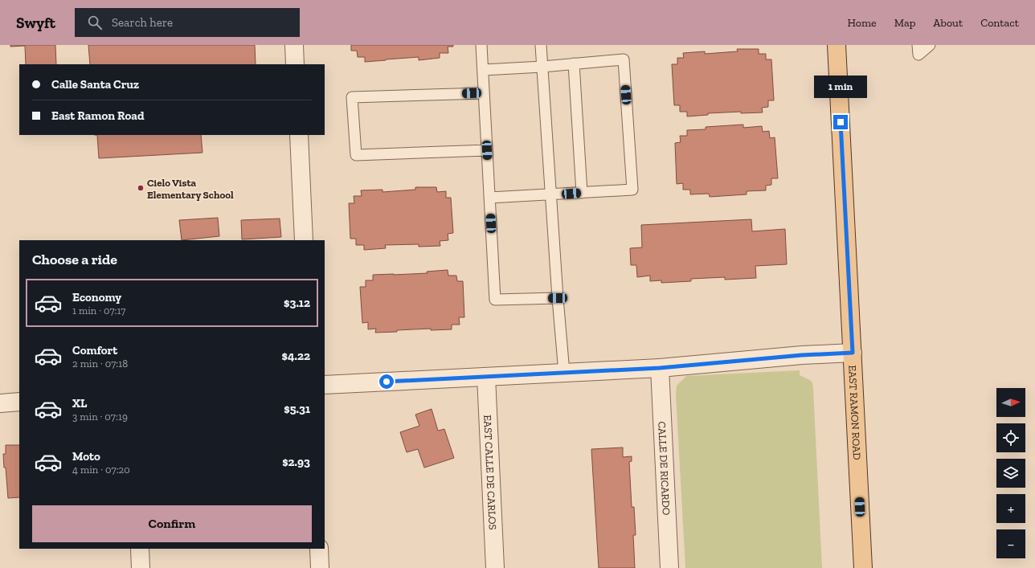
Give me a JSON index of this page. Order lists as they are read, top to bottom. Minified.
{"streets":{"main road":["EAST RAMON ROAD"],"street":["CALLE DE RICARDO","EAST CALLE DE CARLOS"]},"places":["Cielo Vista Elementary School"],"north":"right","page":{"header":"Swyft","search":"Search here","nav":["Home","Map","About","Contact"],"banner":["Calle Santa Cruz","East Ramon Road"],"bubble":"1 min","heading":"Choose a ride","list":[{"name":"Economy","note":"1 min · 07:17","value":"$3.12"},{"name":"Comfort","note":"2 min · 07:18","value":"$4.22"},{"name":"XL","note":"3 min · 07:19","value":"$5.31"},{"name":"Moto","note":"4 min · 07:20","value":"$2.93"}],"map_buttons":["+","−"],"buttons":"Confirm"}}
